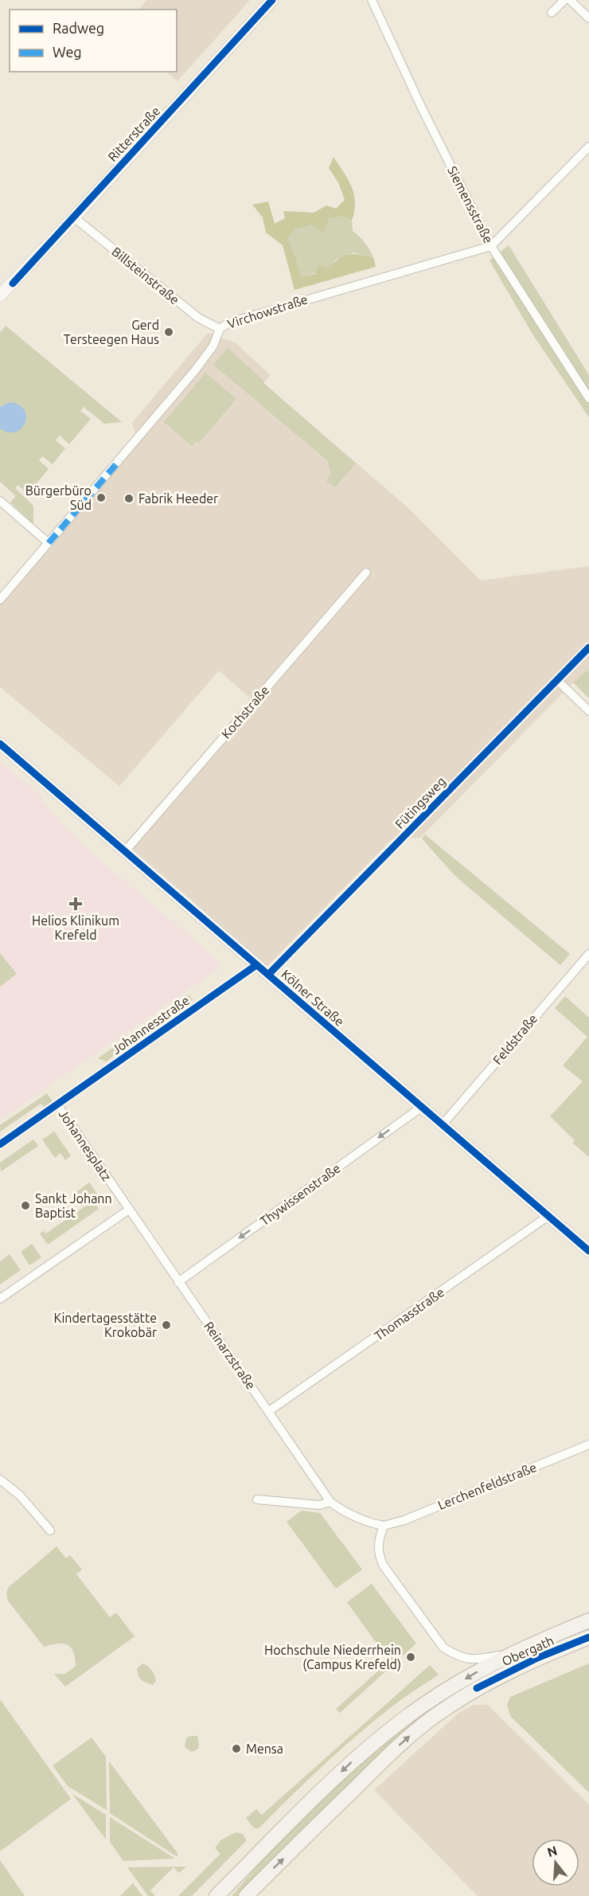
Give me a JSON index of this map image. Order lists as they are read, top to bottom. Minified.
{"streets":{"main road":["Ritterstraße","Kölner Straße","Obergath"],"street":["Siemensstraße","Billsteinstraße","Virchowstraße","Kochstraße","Fütingsweg","Johannesstraße","Feldstraße","Johannesplatz","Thywissenstraße","Thomasstraße","Reinarzstraße","Lerchenfeldstraße"]},"crossings":[["Ritterstraße","Billsteinstraße"],["Siemensstraße","Virchowstraße"],["Billsteinstraße","Virchowstraße"],["Kochstraße","Kölner Straße"],["Fütingsweg","Kölner Straße"],["Kölner Straße","Johannesstraße"],["Kölner Straße","Feldstraße"],["Kölner Straße","Thywissenstraße"],["Kölner Straße","Thomasstraße"],["Johannesstraße","Johannesplatz"],["Johannesplatz","Reinarzstraße"],["Thywissenstraße","Reinarzstraße"],["Thomasstraße","Reinarzstraße"],["Reinarzstraße","Lerchenfeldstraße"]],"one_way":["Thywissenstraße"],"places":{"other":["Gerd Tersteegen Haus","Bürgerbüro Süd","Fabrik Heeder","Sankt Johann Baptist","Kindertagesstätte Krokobär","Hochschule Niederrhein (Campus Krefeld)","Mensa"],"health":["Helios Klinikum Krefeld"]},"legend":["Radweg","Weg"],"north":"top"}
